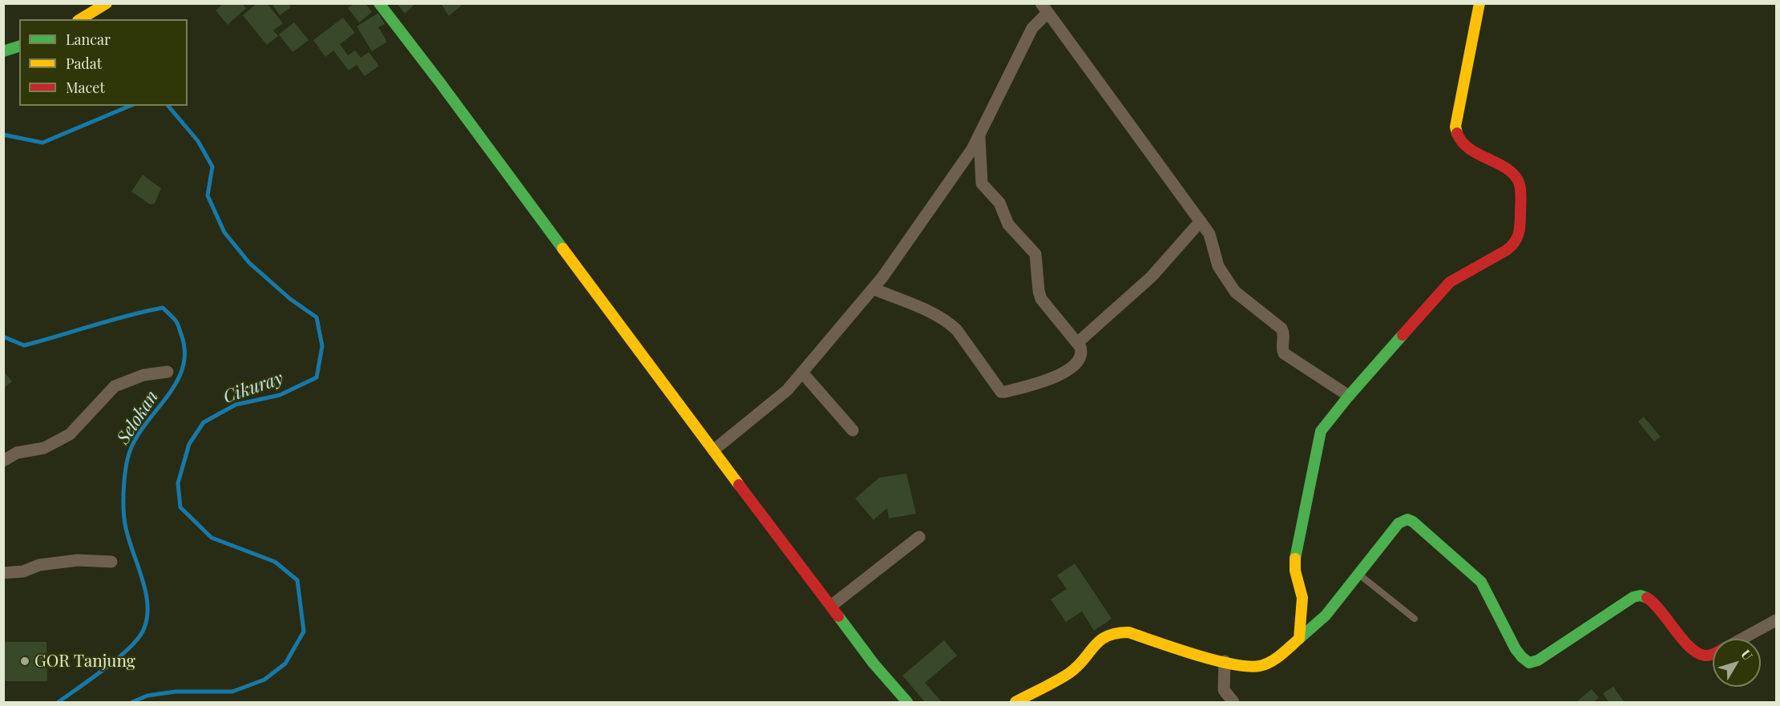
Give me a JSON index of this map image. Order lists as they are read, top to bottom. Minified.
{"water":["Cikuray","Selokan"],"places":["GOR Tanjung"],"legend":["Lancar","Padat","Macet"],"north":"top right"}
